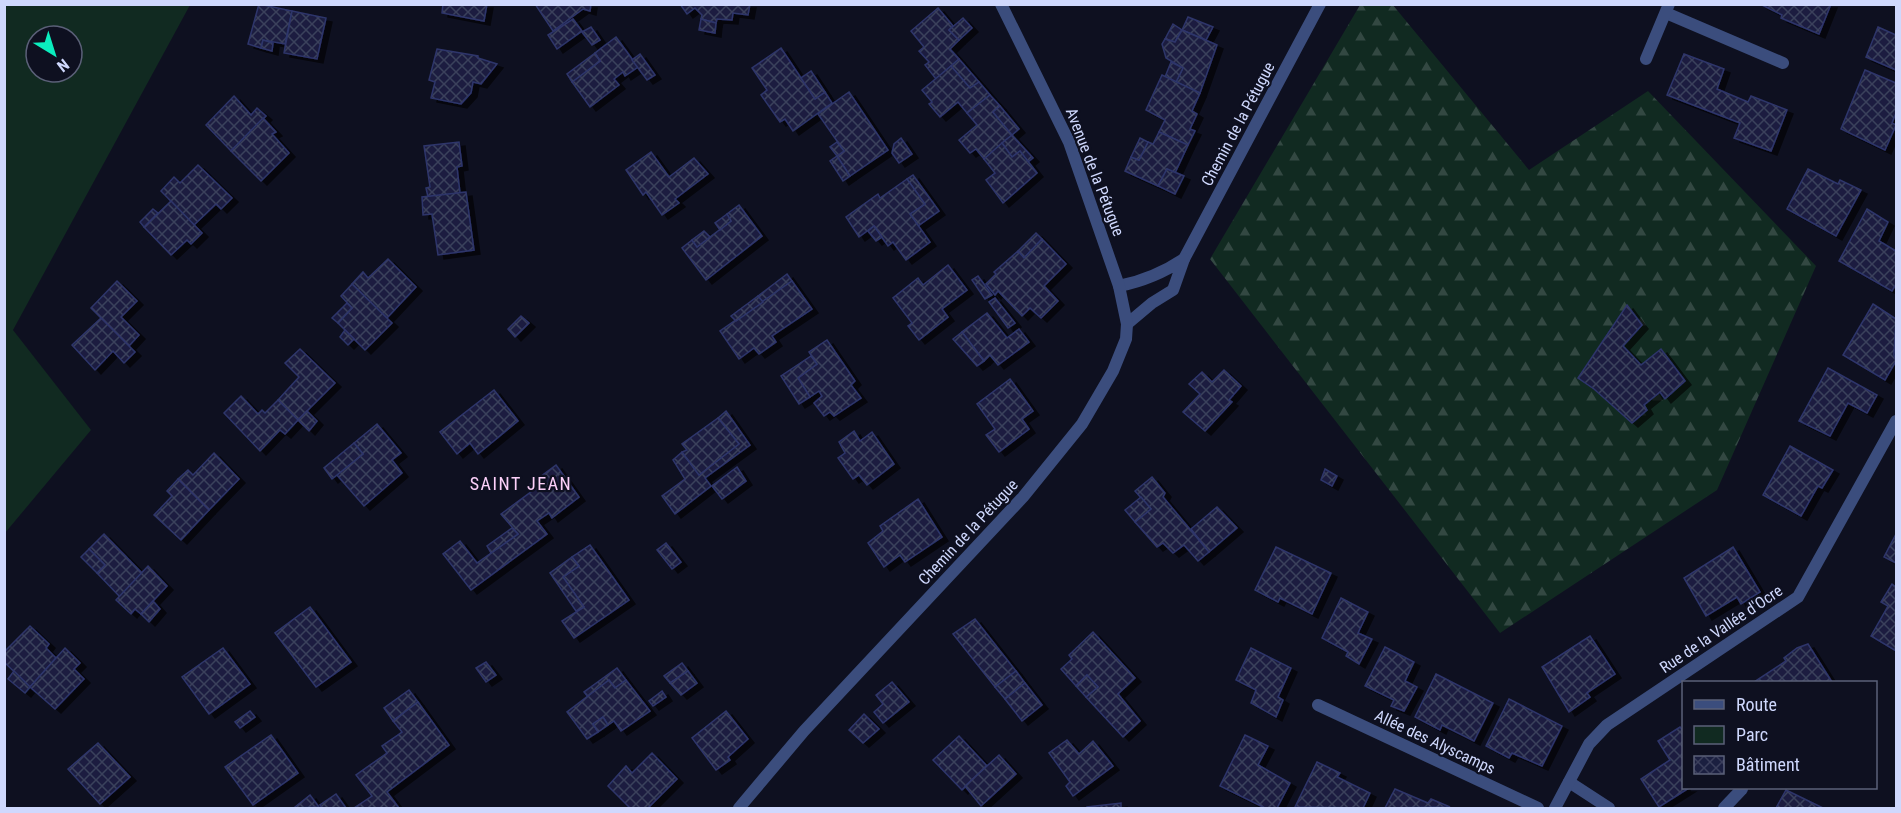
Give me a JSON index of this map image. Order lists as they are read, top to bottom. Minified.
{"streets":{"street":["Chemin de la Pétugue","Avenue de la Pétugue","Rue de la Vallée d'Ocre","Allée des Alyscamps"]},"crossings":[["Chemin de la Pétugue","Avenue de la Pétugue"]],"districts":["SAINT JEAN"],"legend":["Route","Parc","Bâtiment"],"north":"bottom right"}
